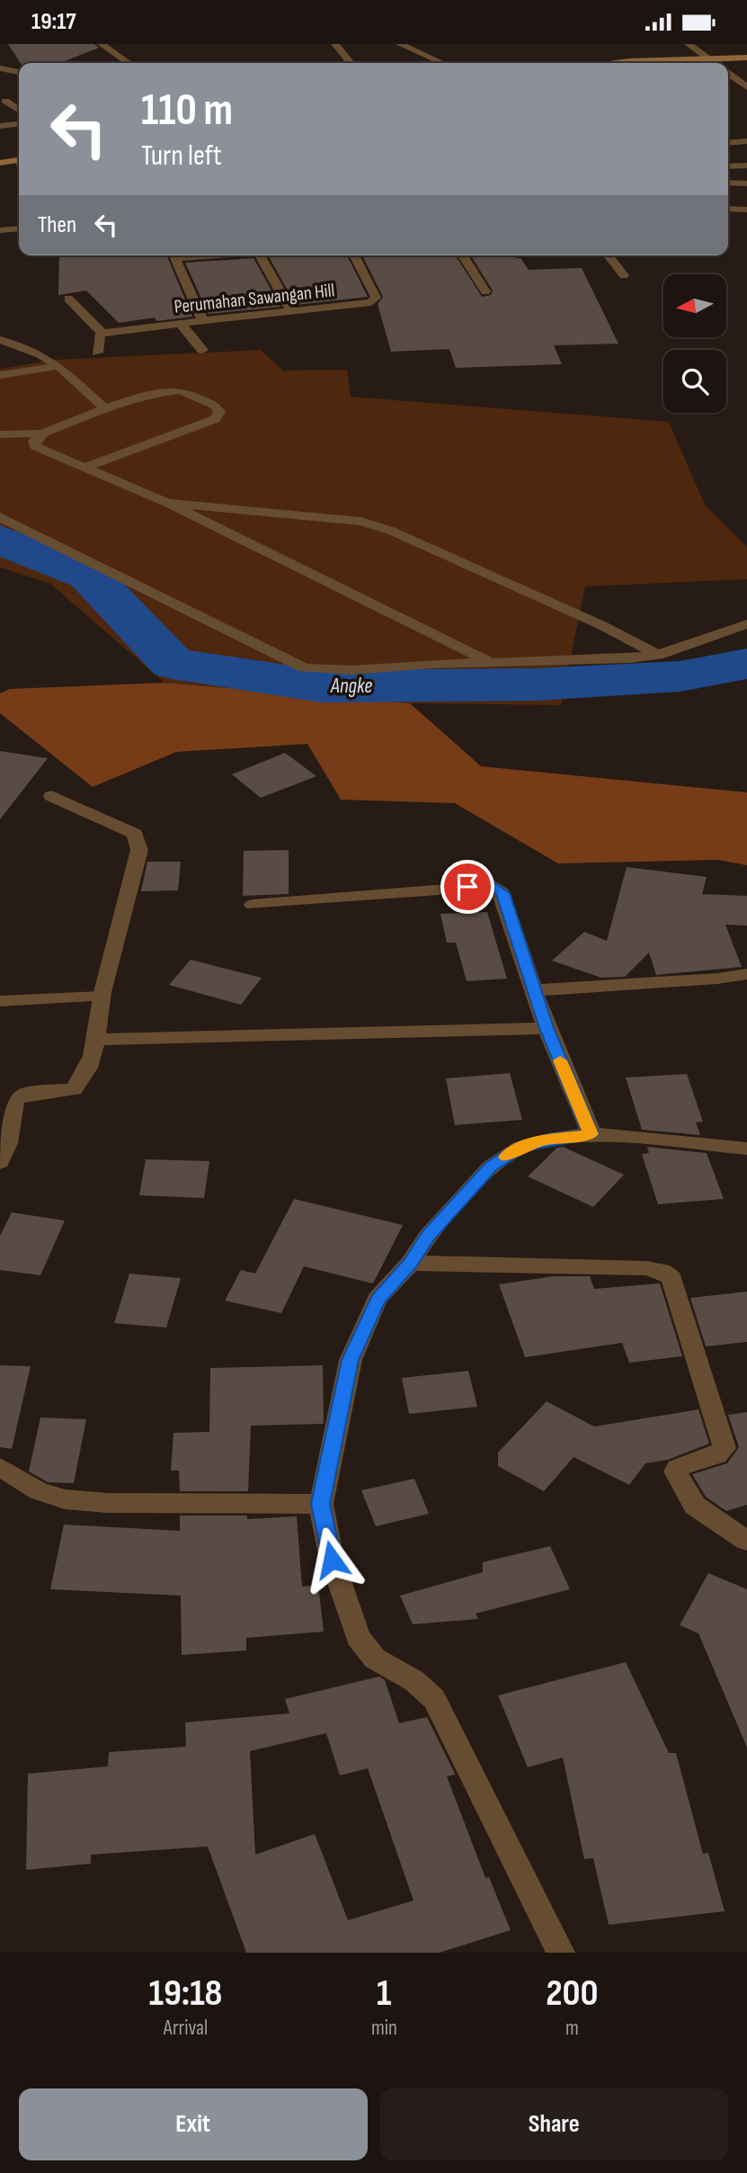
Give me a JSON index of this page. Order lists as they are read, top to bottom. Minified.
{"streets":{"street":["Perumahan Sawangan Hill"]},"water":["Angke"],"north":"left","page":{"status":"19:17","turn":["110 m","Turn left"],"then":"Then","eta":["19:18","Arrival","1","min","200","m"],"buttons":["Exit","Share"]}}
